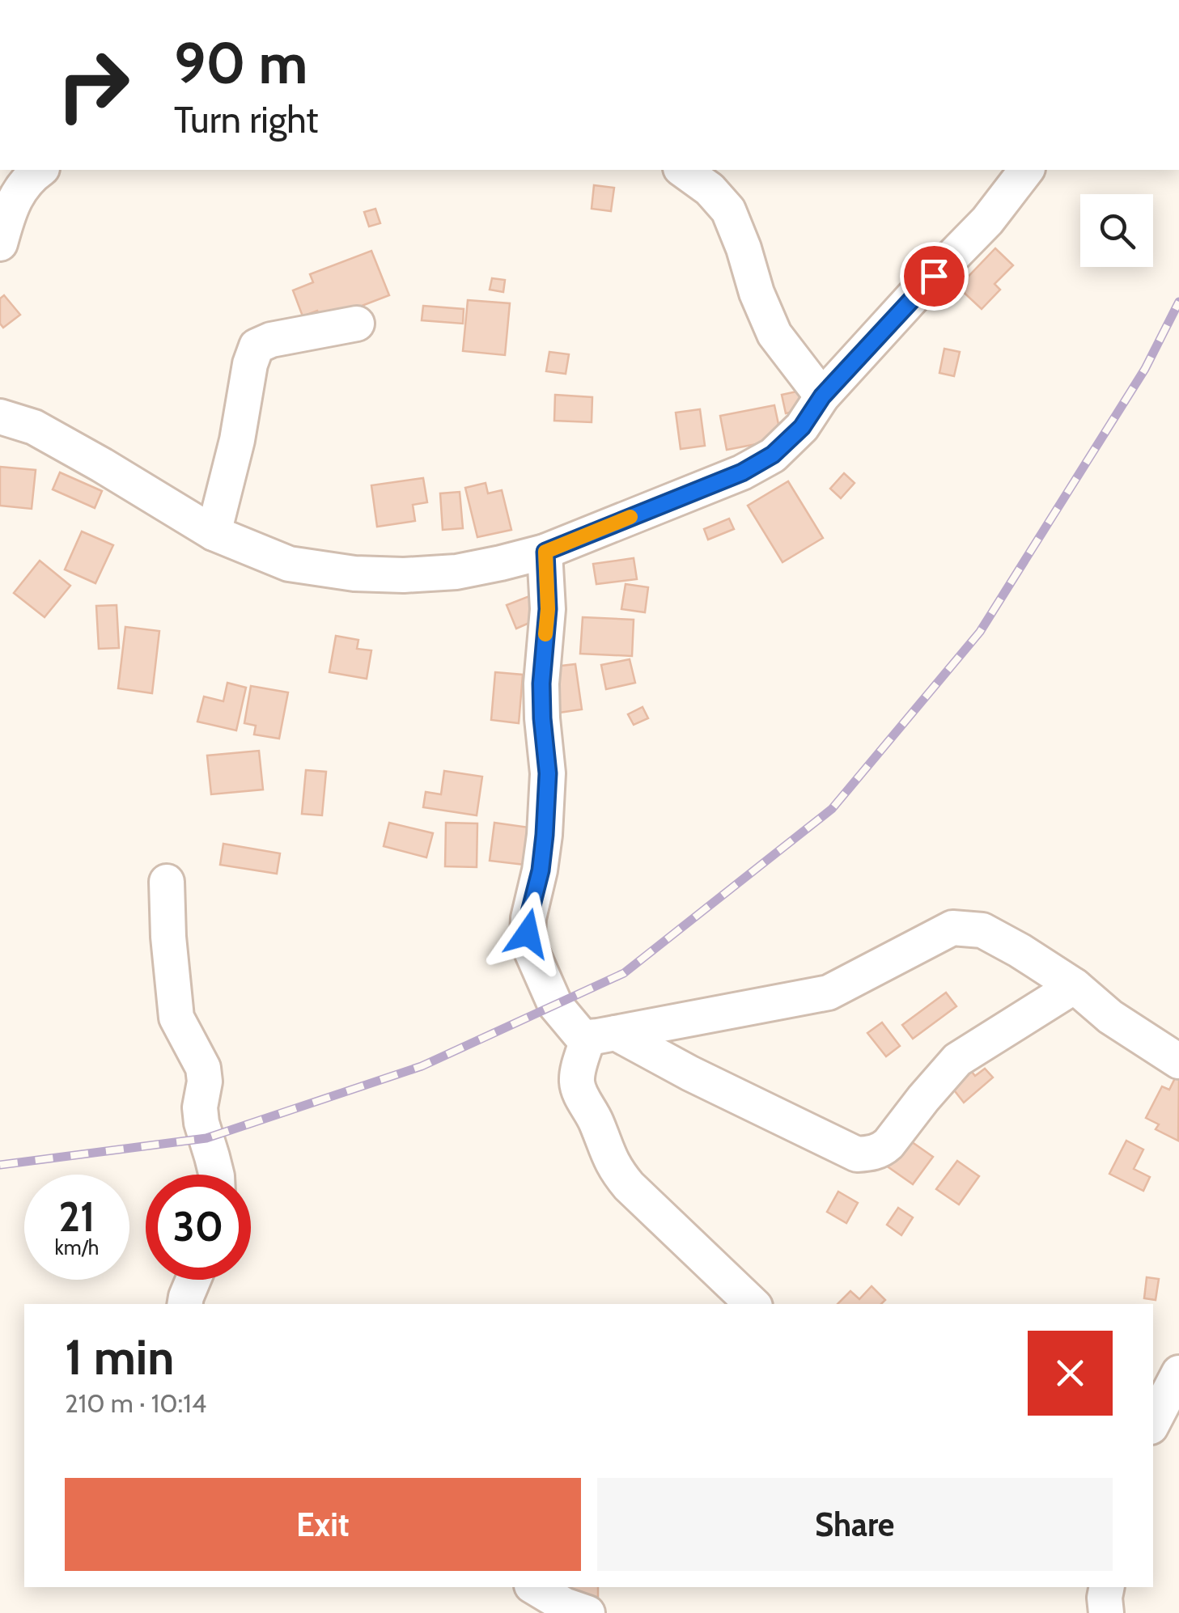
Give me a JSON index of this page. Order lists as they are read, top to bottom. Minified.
{"page":{"turn":["90 m","Turn right"],"speed":"21 km/h","limit":"30","heading":["1 min","210 m · 10:14"],"buttons":["Exit","Share"]}}
